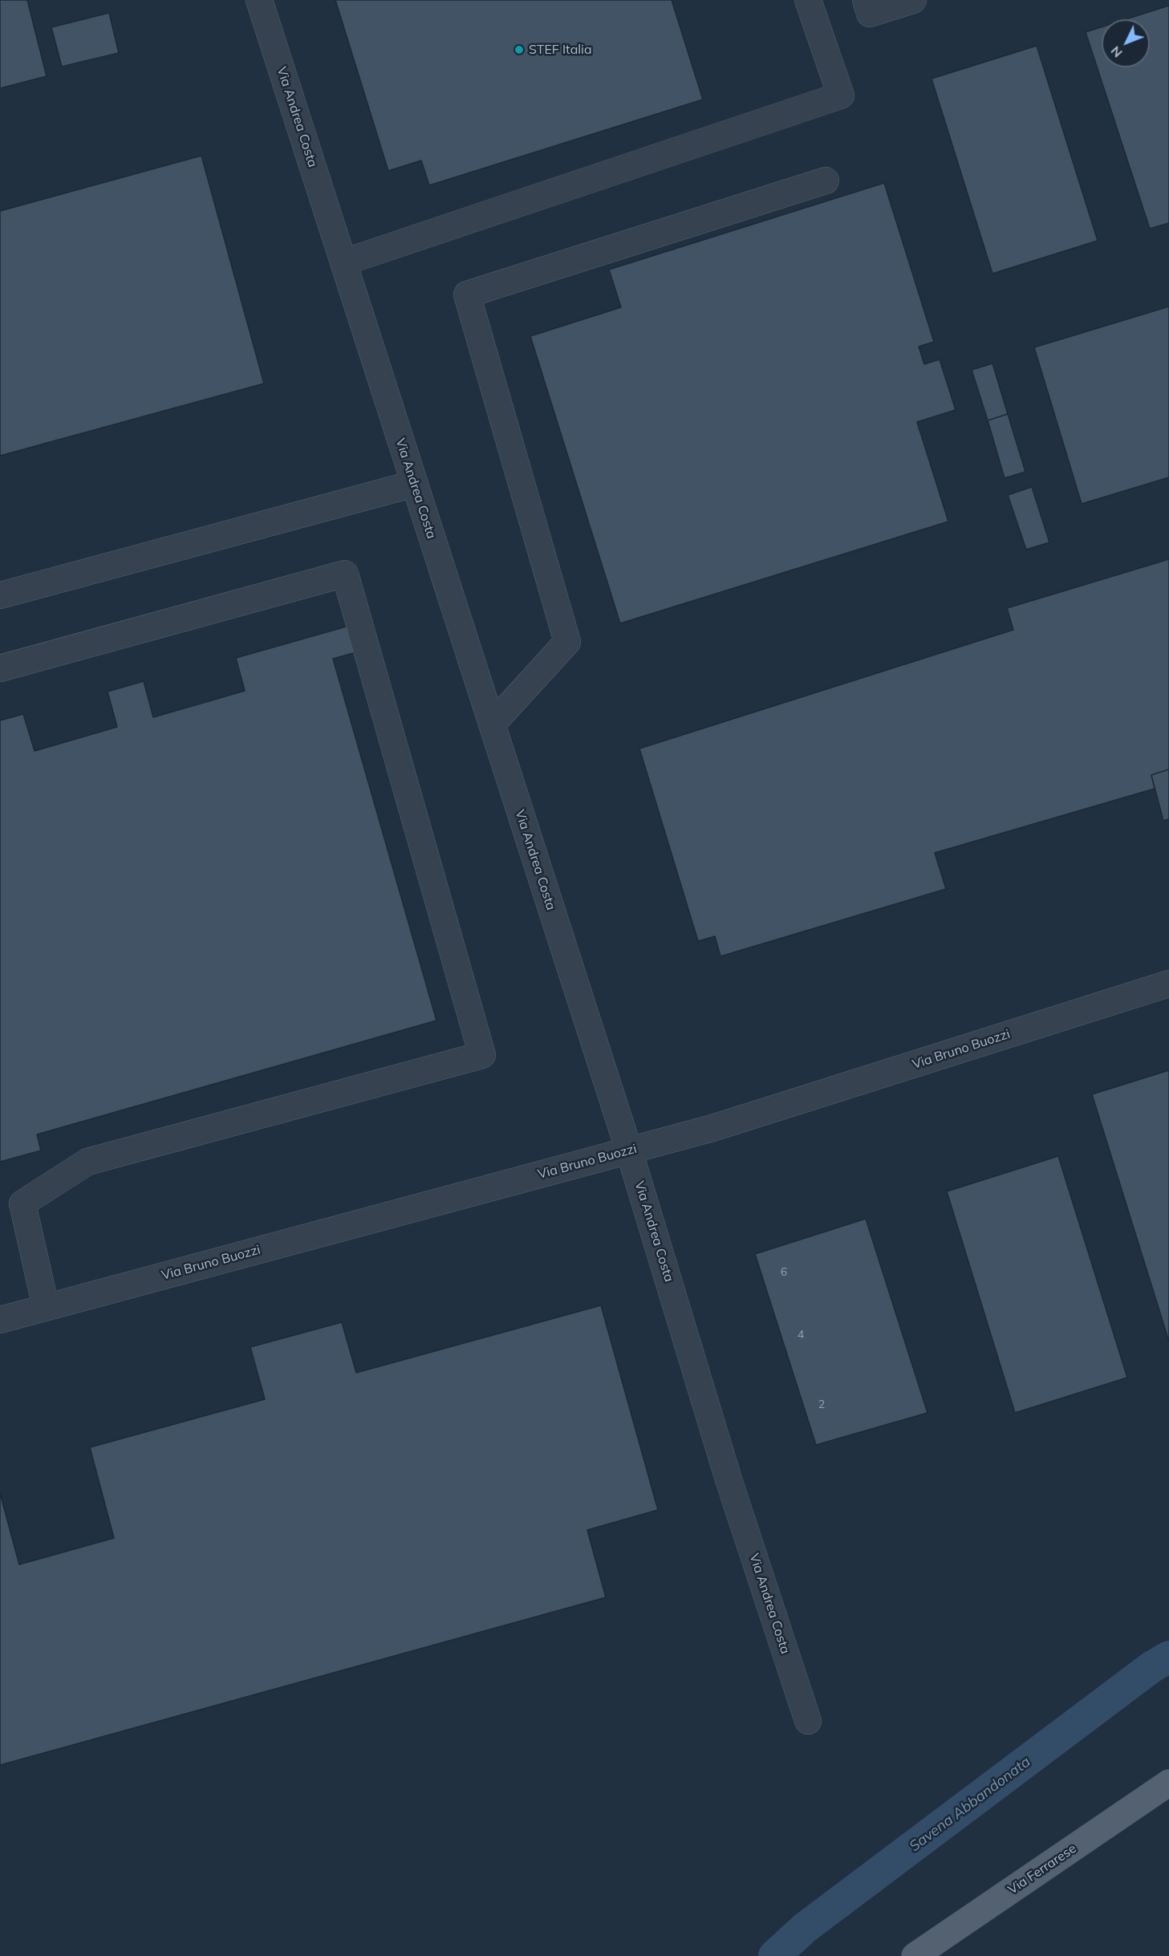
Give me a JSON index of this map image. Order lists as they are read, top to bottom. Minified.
{"streets":{"main road":["Via Ferrarese"],"street":["Via Andrea Costa","Via Bruno Buozzi"]},"crossings":[["Via Andrea Costa","Via Bruno Buozzi"]],"water":["Savena Abbandonata"],"places":["STEF Italia"],"house_numbers":["6","4","2"],"north":"bottom left"}
